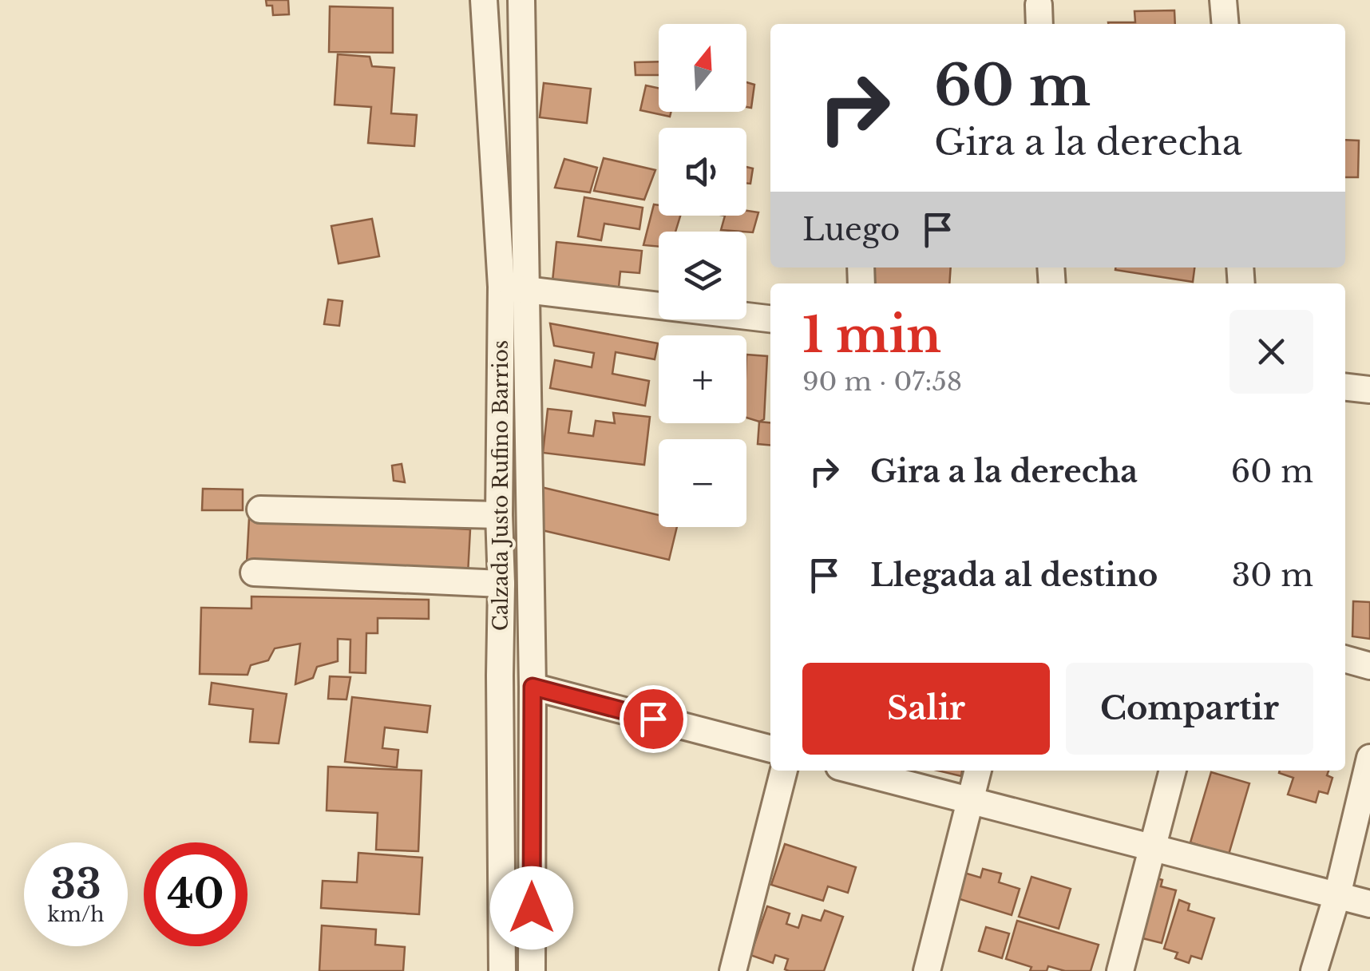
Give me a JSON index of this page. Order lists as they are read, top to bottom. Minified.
{"streets":{"street":["Calzada Justo Rufino Barrios"]},"north":"top","page":{"map_buttons":["+","−"],"turn":["60 m","Gira a la derecha"],"then":"Luego","heading":["1 min","90 m · 07:58"],"list":[{"name":"Gira a la derecha","value":"60 m"},{"name":"Llegada al destino","value":"30 m"}],"buttons":["Salir","Compartir"],"speed":"33 km/h","limit":"40"}}
